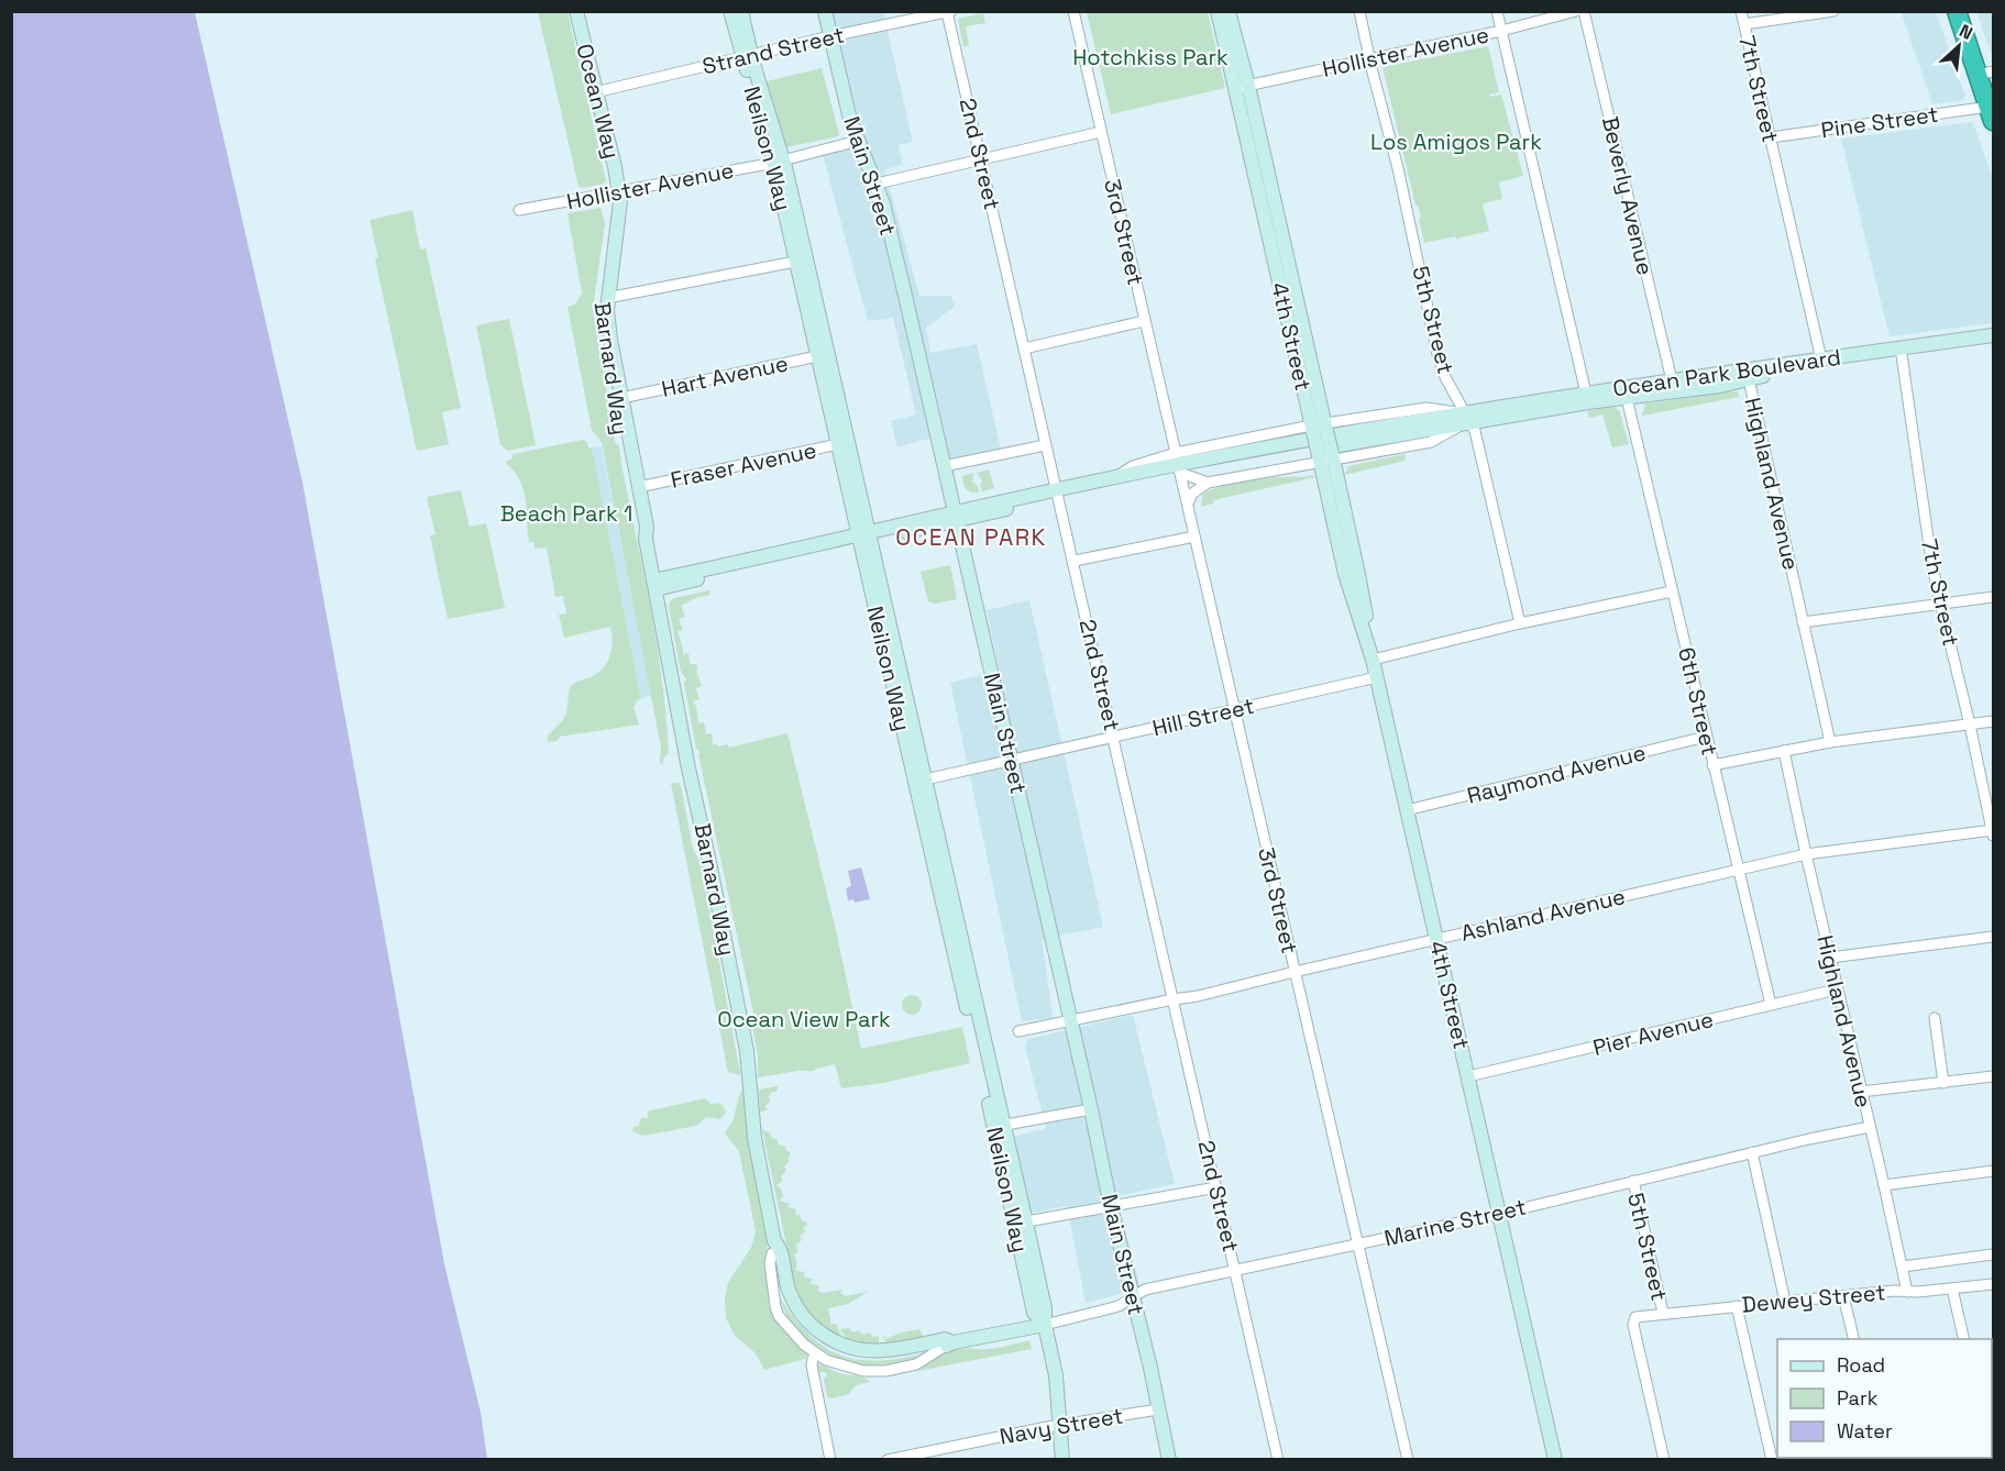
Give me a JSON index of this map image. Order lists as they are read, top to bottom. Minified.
{"streets":{"street":["Strand Street","Hollister Avenue","7th Street","Ocean Way","Pine Street","Neilson Way","2nd Street","Main Street","Beverly Avenue","3rd Street","5th Street","4th Street","Barnard Way","Ocean Park Boulevard","Hart Avenue","Fraser Avenue","Highland Avenue","6th Street","Hill Street","Raymond Avenue","Ashland Avenue","Pier Avenue","Marine Street","Dewey Street","Navy Street"]},"crossings":[["Strand Street","Ocean Way"],["Strand Street","Neilson Way"],["Strand Street","2nd Street"],["Strand Street","Main Street"],["Hollister Avenue","Ocean Way"],["Hollister Avenue","Neilson Way"],["Hollister Avenue","Main Street"],["Hollister Avenue","5th Street"],["Hollister Avenue","4th Street"],["Hollister Avenue","Barnard Way"],["7th Street","Pine Street"],["7th Street","Ocean Park Boulevard"],["7th Street","Ashland Avenue"],["Ocean Way","Barnard Way"],["Neilson Way","Barnard Way"],["Neilson Way","Ocean Park Boulevard"],["Neilson Way","Hart Avenue"],["Neilson Way","Fraser Avenue"],["Neilson Way","Hill Street"],["Neilson Way","Marine Street"],["Neilson Way","Navy Street"],["2nd Street","Ocean Park Boulevard"],["2nd Street","Hill Street"],["2nd Street","Ashland Avenue"],["2nd Street","Marine Street"],["Main Street","Ocean Park Boulevard"],["Main Street","Hill Street"],["Main Street","Ashland Avenue"],["Main Street","Marine Street"],["Main Street","Navy Street"],["Beverly Avenue","Ocean Park Boulevard"],["3rd Street","Ocean Park Boulevard"],["3rd Street","Hill Street"],["3rd Street","Ashland Avenue"],["3rd Street","Marine Street"],["5th Street","Ocean Park Boulevard"],["5th Street","Marine Street"],["5th Street","Dewey Street"],["4th Street","Ocean Park Boulevard"],["4th Street","Hill Street"],["4th Street","Raymond Avenue"],["4th Street","Ashland Avenue"],["4th Street","Pier Avenue"],["4th Street","Marine Street"],["Barnard Way","Ocean Park Boulevard"],["Barnard Way","Hart Avenue"],["Barnard Way","Fraser Avenue"],["Barnard Way","Marine Street"],["Ocean Park Boulevard","Highland Avenue"],["Ocean Park Boulevard","6th Street"],["Highland Avenue","Ashland Avenue"],["Highland Avenue","Pier Avenue"],["Highland Avenue","Marine Street"],["Highland Avenue","Dewey Street"],["6th Street","Raymond Avenue"],["6th Street","Ashland Avenue"],["6th Street","Pier Avenue"]],"districts":["OCEAN PARK"],"parks":["Hotchkiss Park","Los Amigos Park","Beach Park 1","Ocean View Park"],"legend":["Road","Park","Water"],"north":"top right"}
